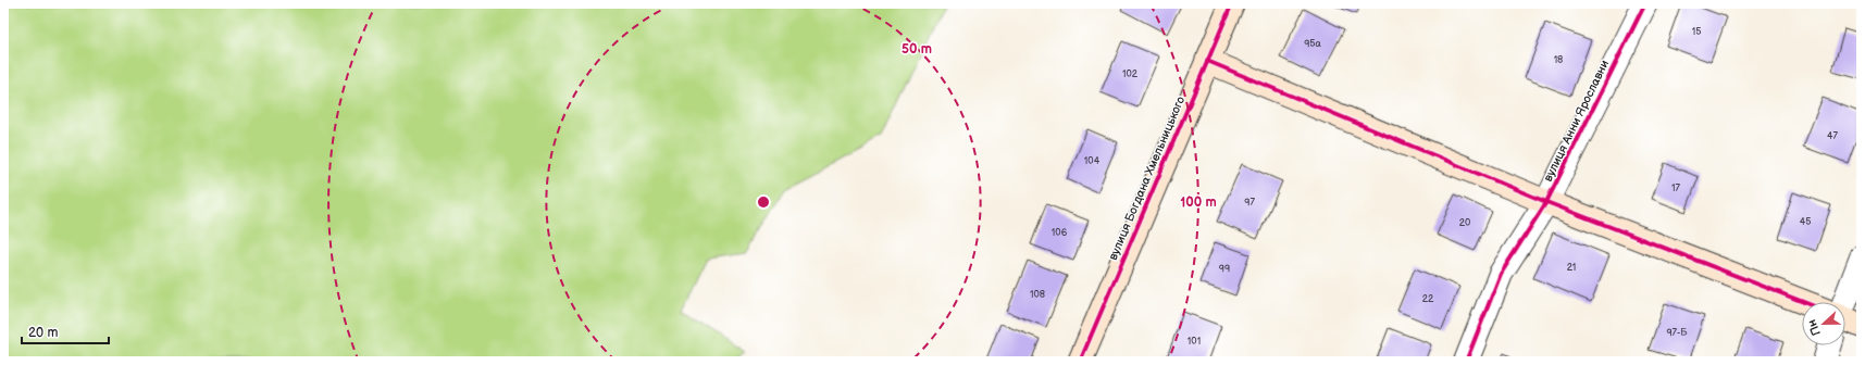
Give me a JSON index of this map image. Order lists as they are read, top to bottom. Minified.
{"streets":{"street":["вулиця Анни Ярославни","вулиця Богдана Хмельницького"]},"house_numbers":["15","95а","18","102","47","104","17","97","45","20","106","21","99","108","22","97-Б","101"],"scale_bar":"20 m","north":"left","rings":["50 m","100 m"]}
